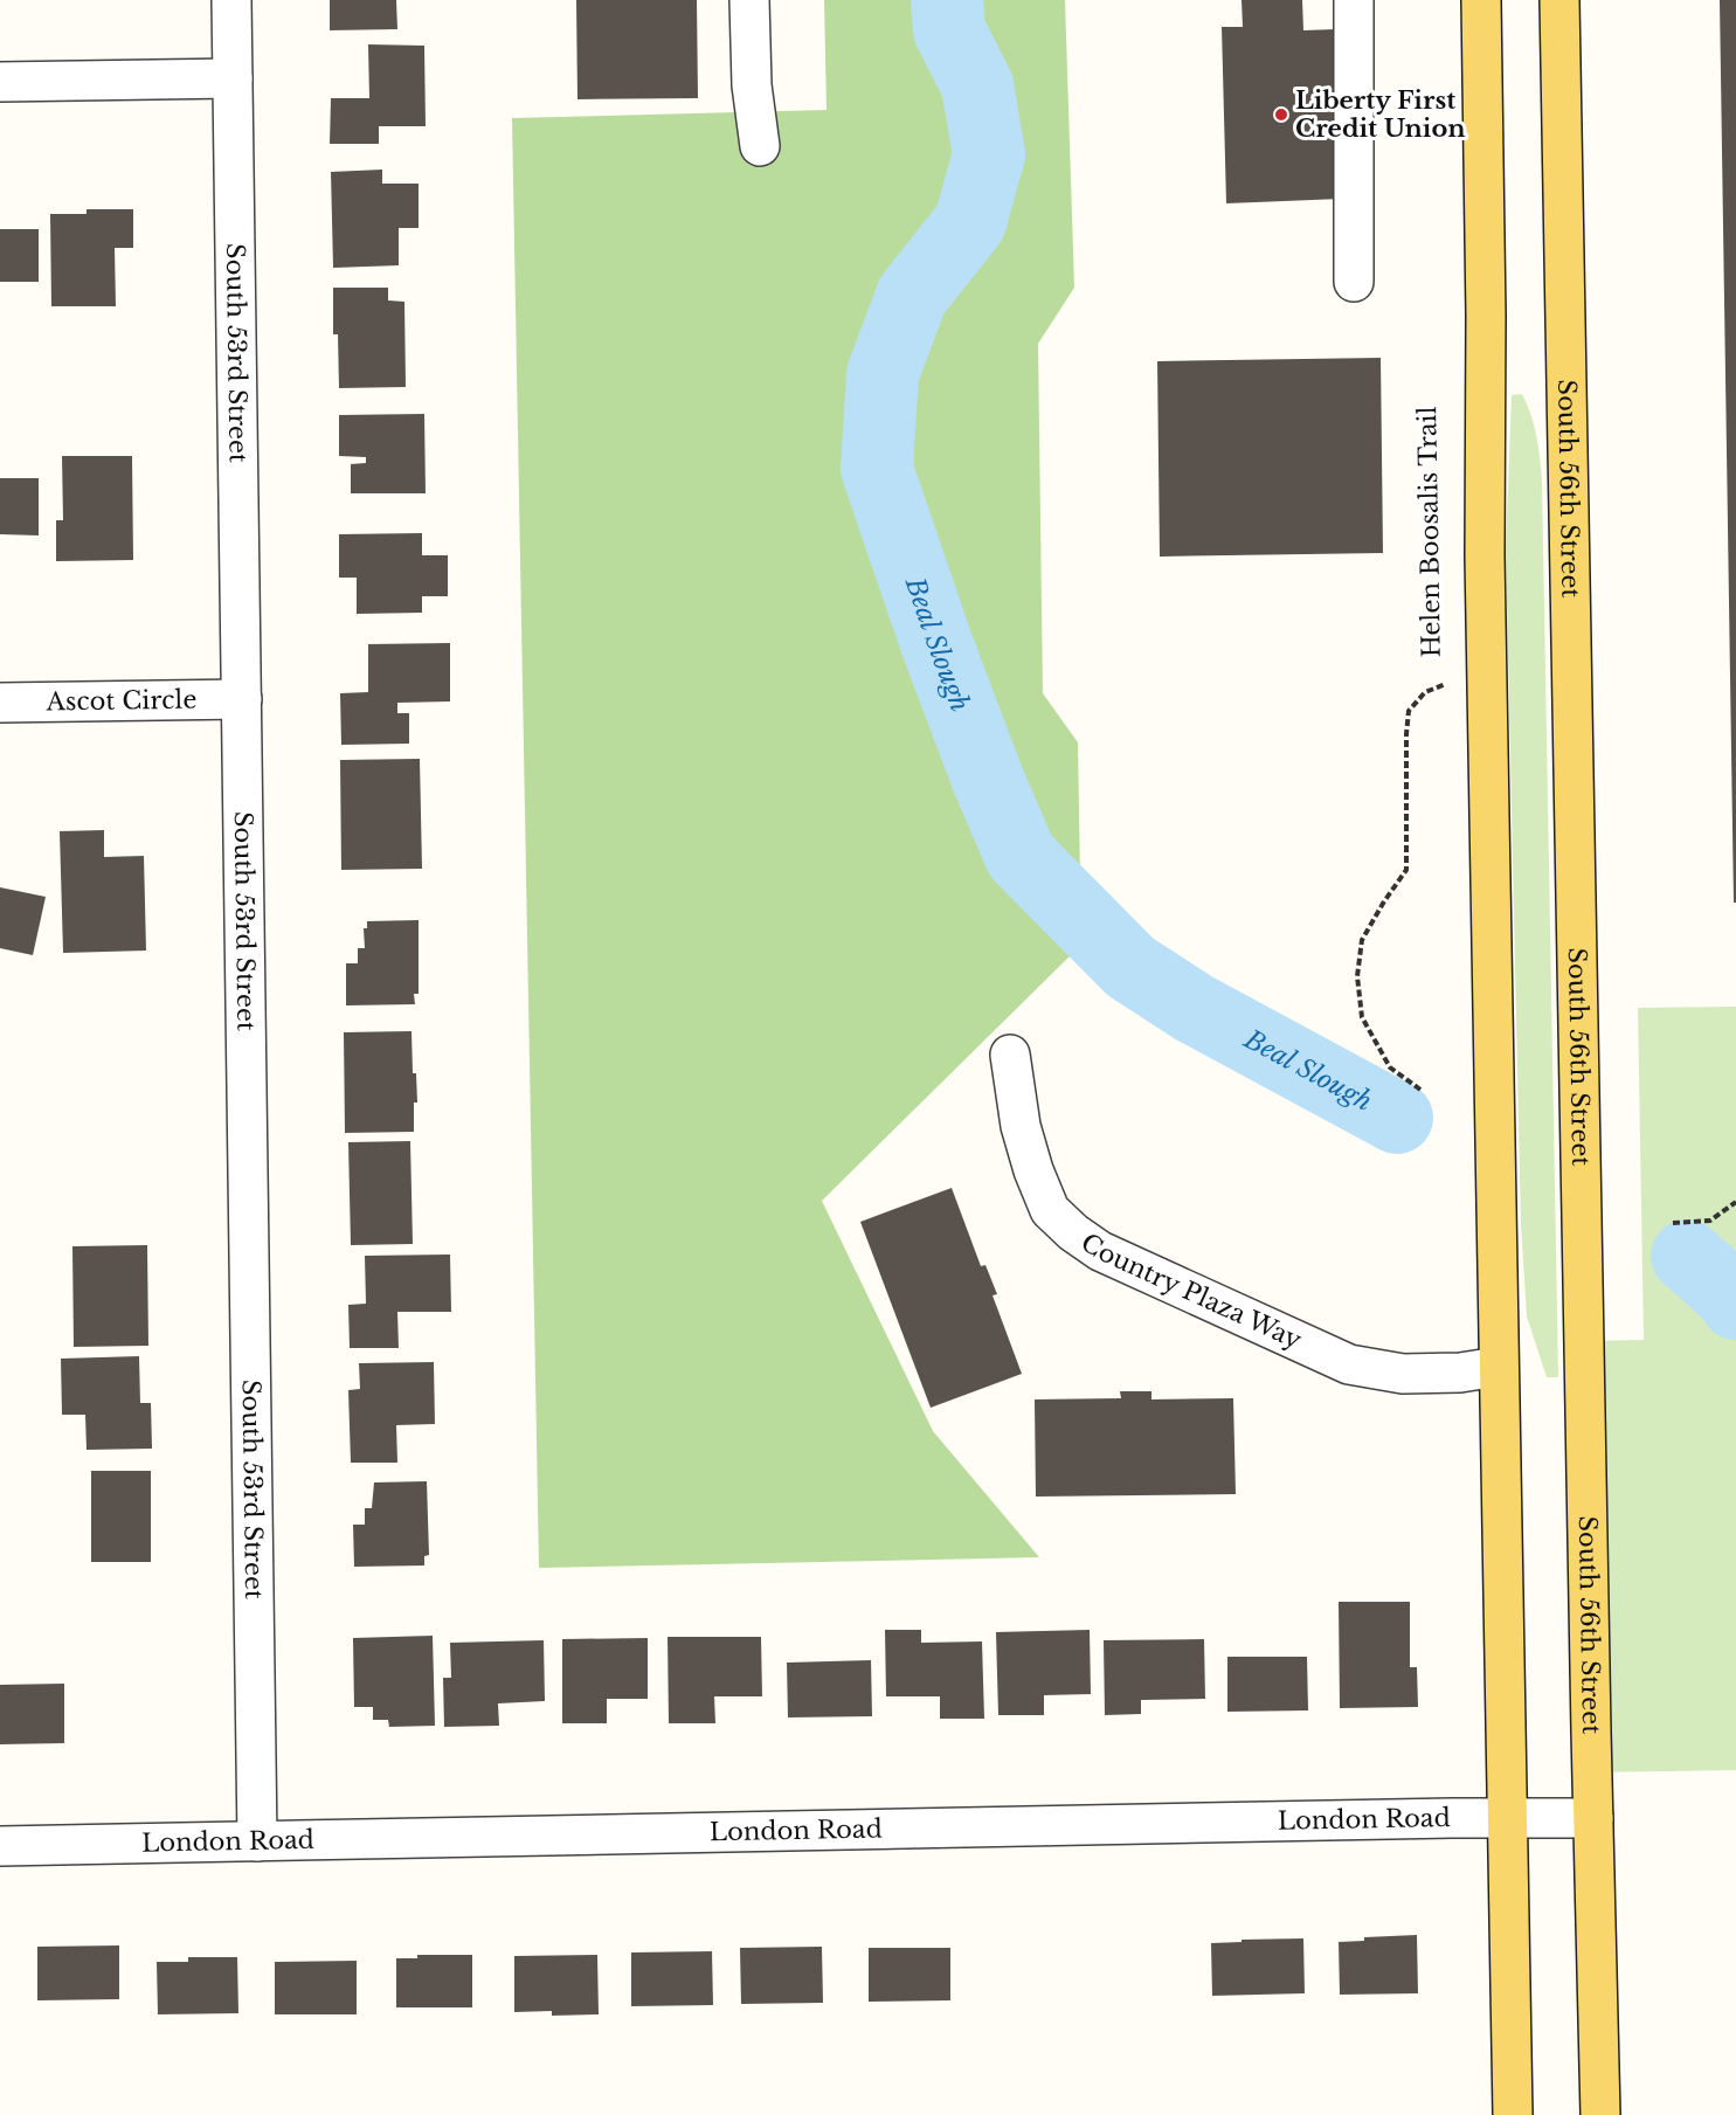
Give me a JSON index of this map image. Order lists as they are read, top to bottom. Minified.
{"streets":{"main road":["South 56th Street"],"street":["South 53rd Street","Ascot Circle","Country Plaza Way","London Road"],"path":["Helen Boosalis Trail"]},"crossings":[["South 53rd Street","Ascot Circle"],["South 53rd Street","London Road"],["South 56th Street","London Road"]],"water":["Beal Slough"],"places":["Liberty First Credit Union"]}
